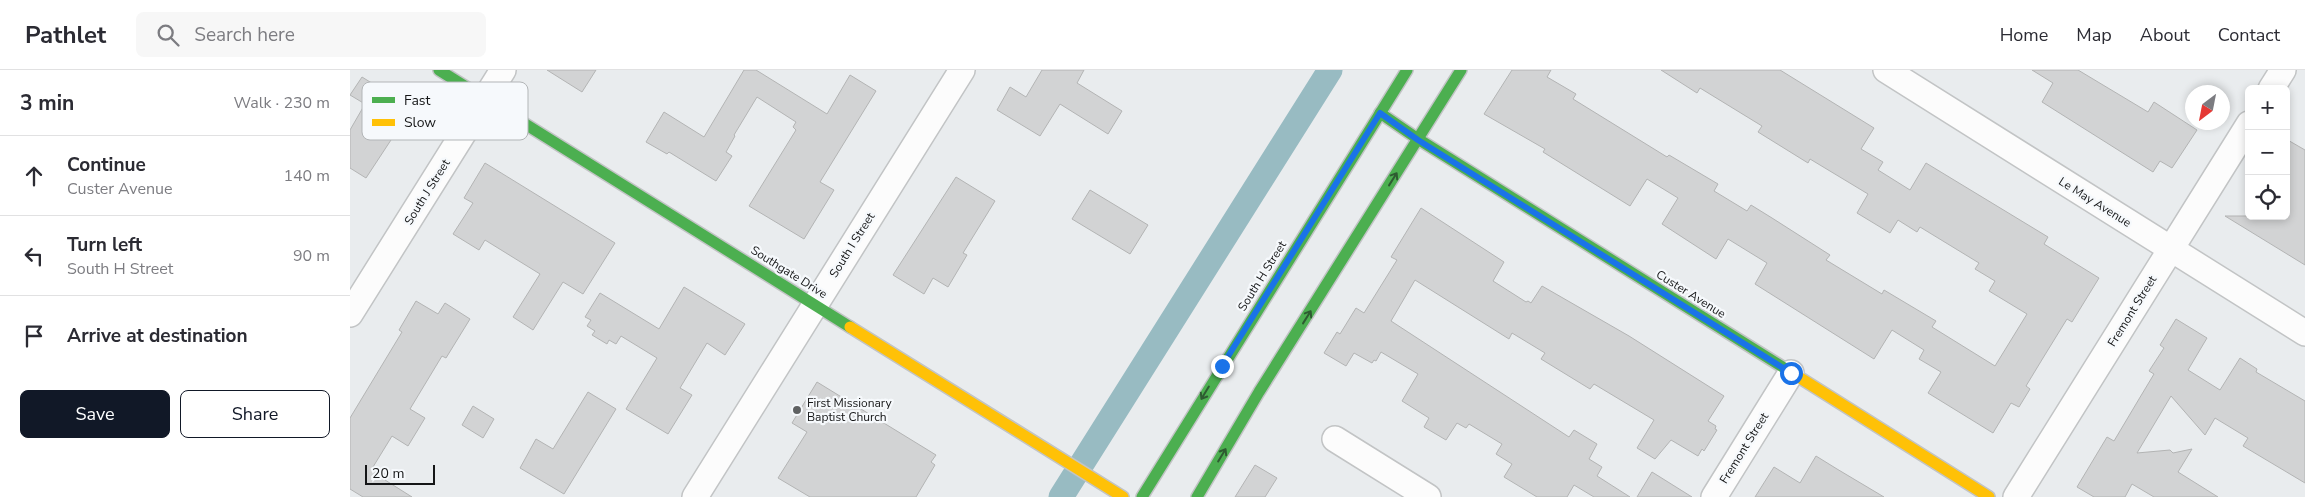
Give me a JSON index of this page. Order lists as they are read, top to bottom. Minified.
{"streets":{"street":["South J Street","Le May Avenue","South I Street","Southgate Drive","South H Street","Custer Avenue","Fremont Street"]},"crossings":[["Le May Avenue","Fremont Street"],["South I Street","Southgate Drive"],["South H Street","Custer Avenue"],["Custer Avenue","Fremont Street"]],"places":["First Missionary Baptist Church"],"legend":["Fast","Slow"],"scale_bar":"20 m","north":"bottom left","page":{"header":"Pathlet","search":"Search here","nav":["Home","Map","About","Contact"],"heading":["3 min","Walk · 230 m"],"map_buttons":["+","−"],"list":[["Continue","Custer Avenue","140 m"],["Turn left","South H Street","90 m"],"Arrive at destination"],"buttons":["Save","Share"],"scale":"20 m"}}
